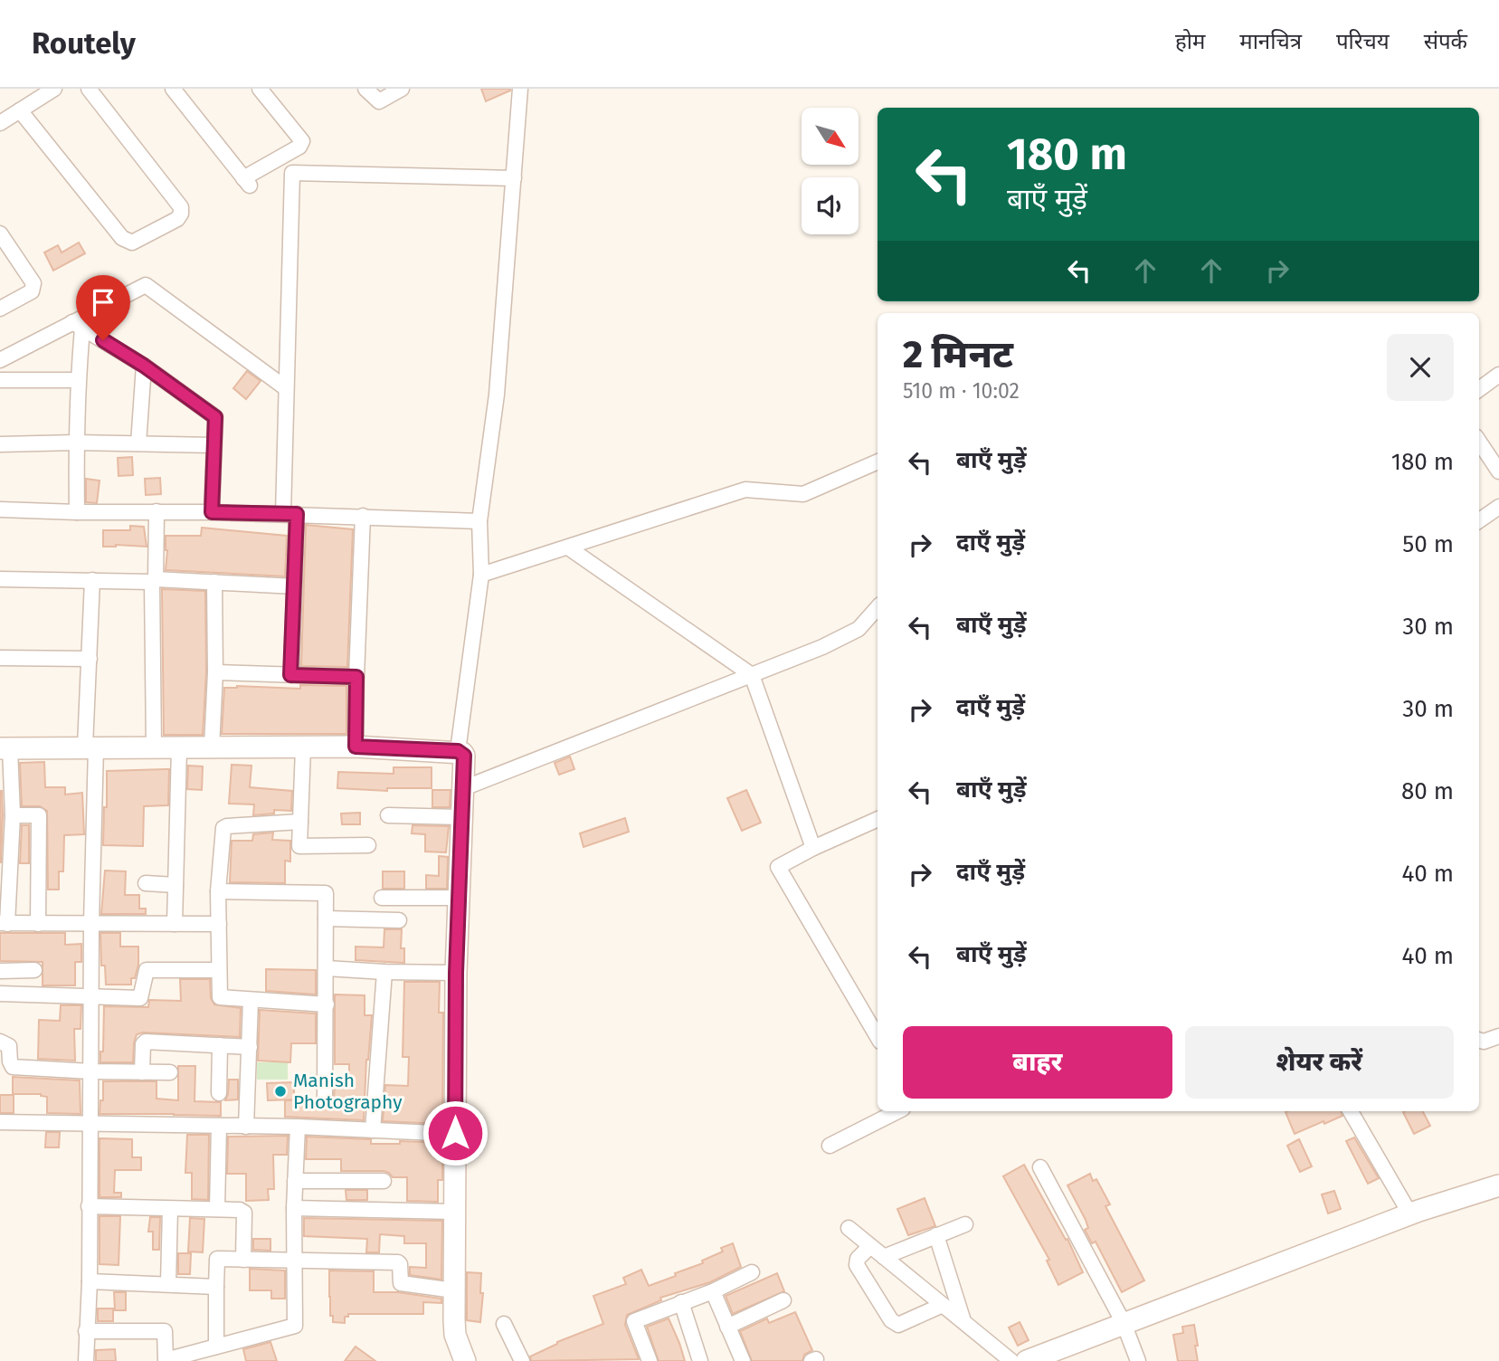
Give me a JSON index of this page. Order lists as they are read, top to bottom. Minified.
{"places":["Manish Photography"],"north":"bottom right","page":{"header":"Routely","nav":["होम","मानचित्र","परिचय","संपर्क"],"turn":["180 m","बाएँ मुड़ें"],"heading":["2 मिनट","510 m · 10:02"],"list":[{"name":"बाएँ मुड़ें","value":"180 m"},{"name":"दाएँ मुड़ें","value":"50 m"},{"name":"बाएँ मुड़ें","value":"30 m"},{"name":"दाएँ मुड़ें","value":"30 m"},{"name":"बाएँ मुड़ें","value":"80 m"},{"name":"दाएँ मुड़ें","value":"40 m"},{"name":"बाएँ मुड़ें","value":"40 m"}],"buttons":["बाहर","शेयर करें"]}}
